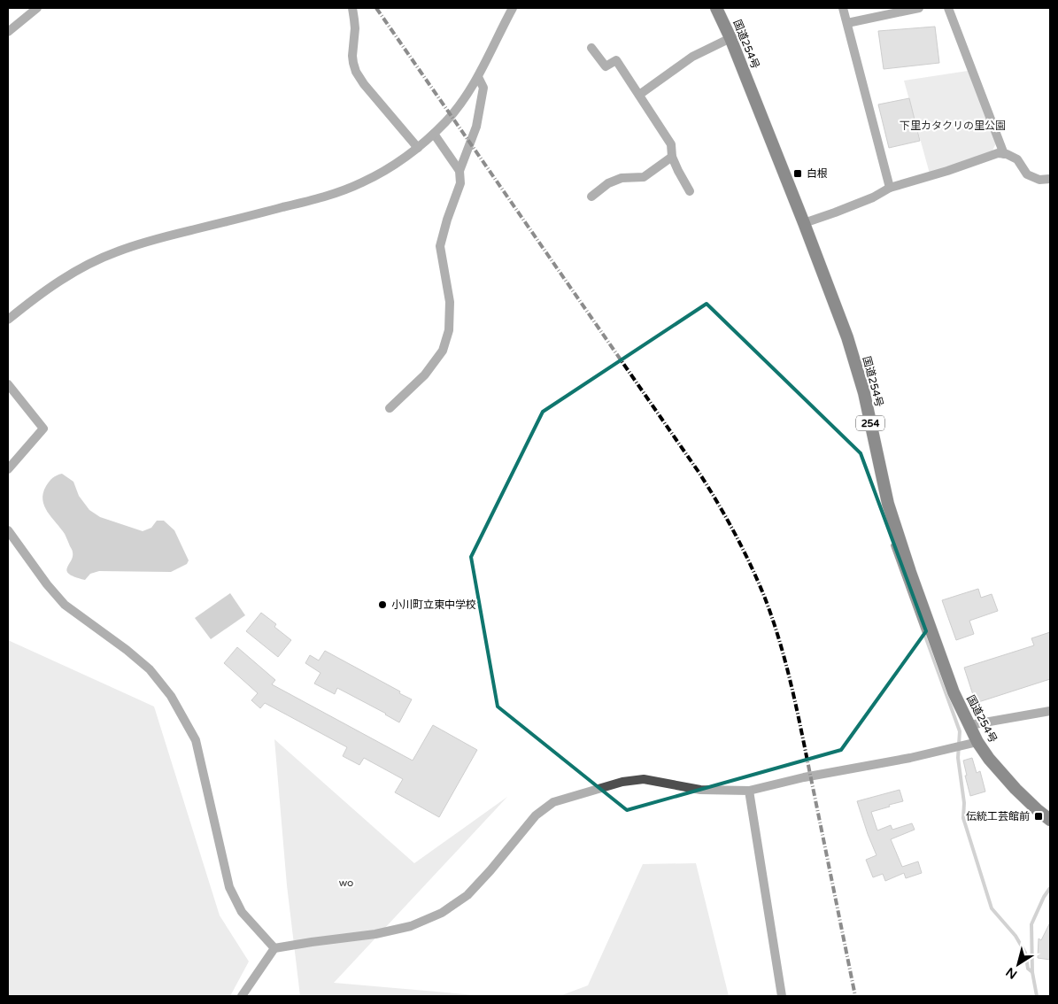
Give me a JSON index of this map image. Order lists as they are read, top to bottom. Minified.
{"streets":{"highway":["国道254号","254"]},"parks":["下里カタクリの里公園","wo"],"places":{"transit":["白根","伝統工芸館前"],"other":["小川町立東中学校"]},"north":"bottom left"}
